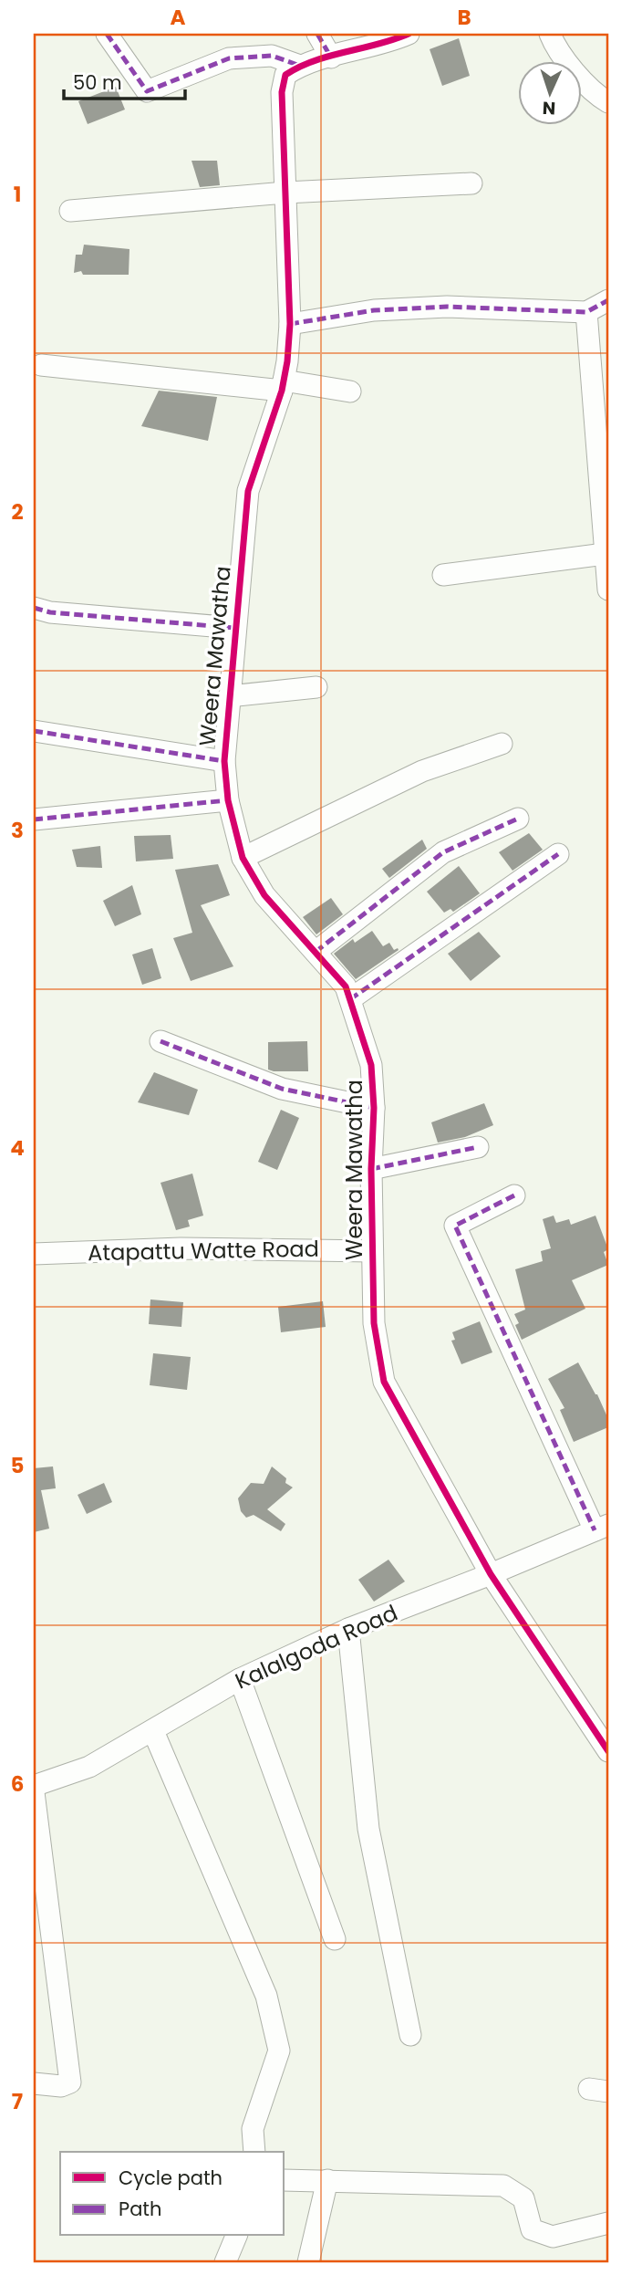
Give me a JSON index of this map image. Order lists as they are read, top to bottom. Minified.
{"streets":{"street":["Weera Mawatha","Atapattu Watte Road","Kalalgoda Road"]},"crossings":[["Weera Mawatha","Atapattu Watte Road"],["Weera Mawatha","Kalalgoda Road"]],"legend":["Cycle path","Path"],"scale_bar":"50 m","north":"bottom","grid":{"columns":["A","B"],"rows":["1","2","3","4","5","6","7"]}}
